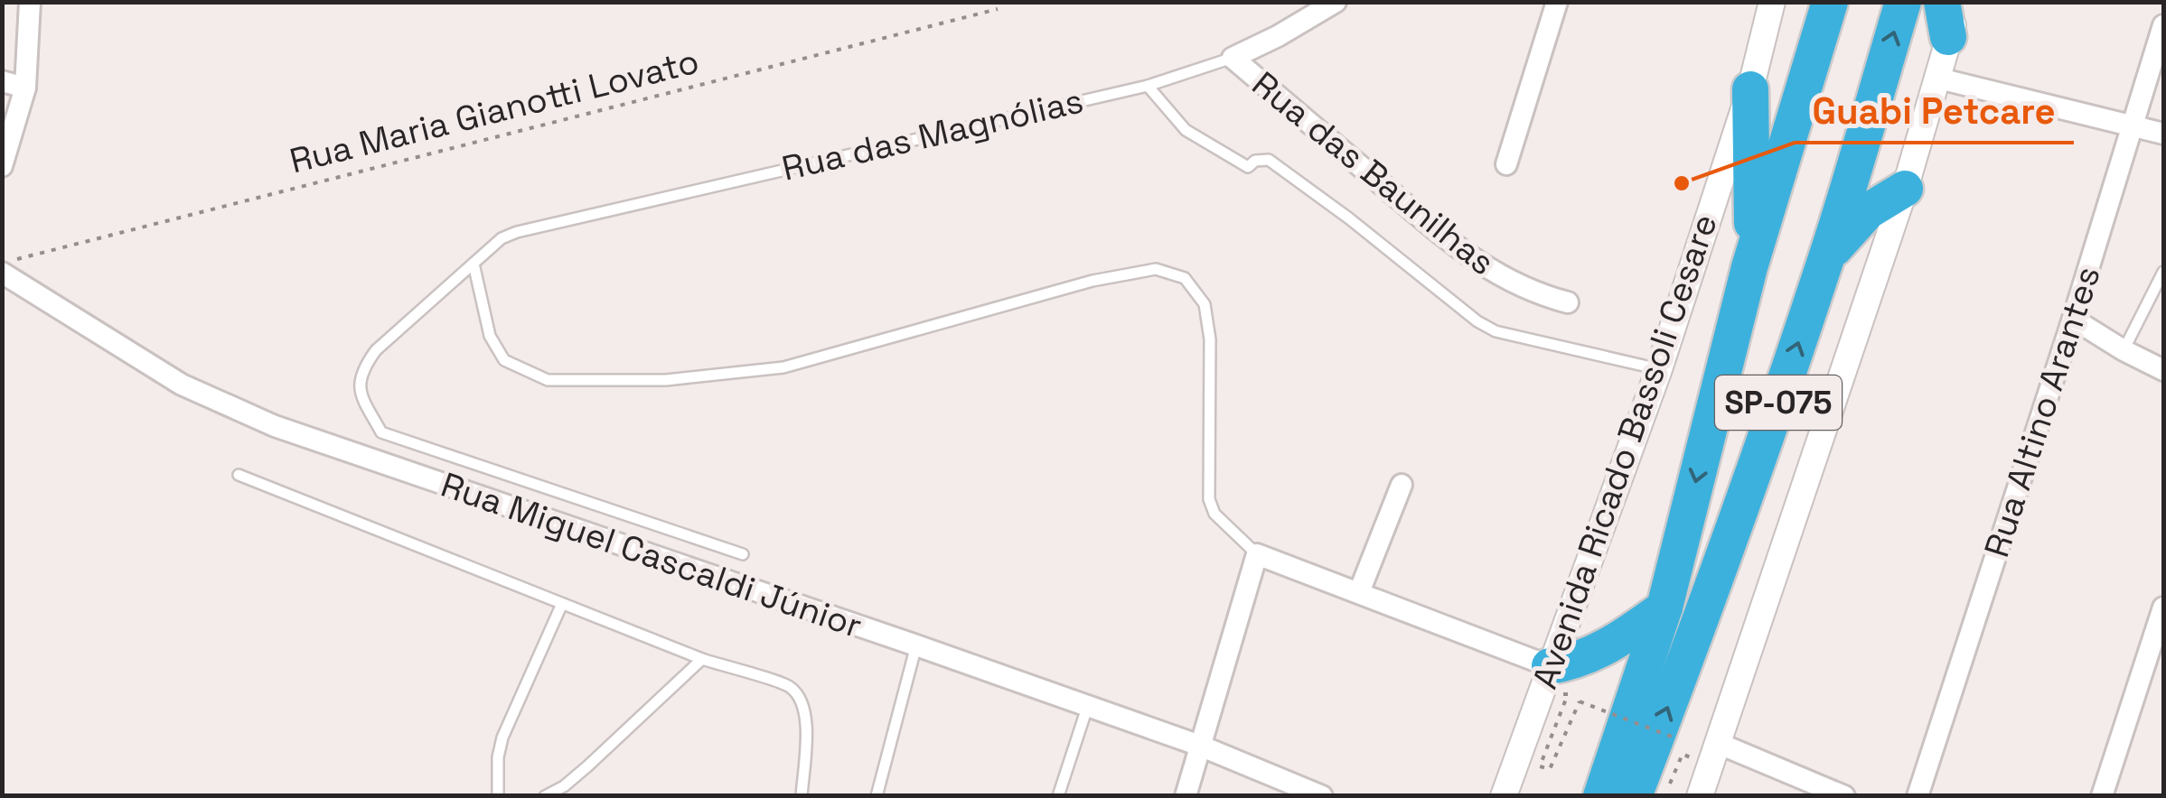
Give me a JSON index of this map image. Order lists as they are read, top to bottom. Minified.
{"streets":{"highway":["SP-075"],"street":["Rua das Magnólias","Rua das Baunilhas","Rua Altino Arantes","Avenida Ricado Bassoli Cesare","Rua Miguel Cascaldi Júnior"],"path":["Rua Maria Gianotti Lovato"]},"crossings":[["Rua das Magnólias","Rua das Baunilhas"]],"places":["Guabi Petcare"]}
